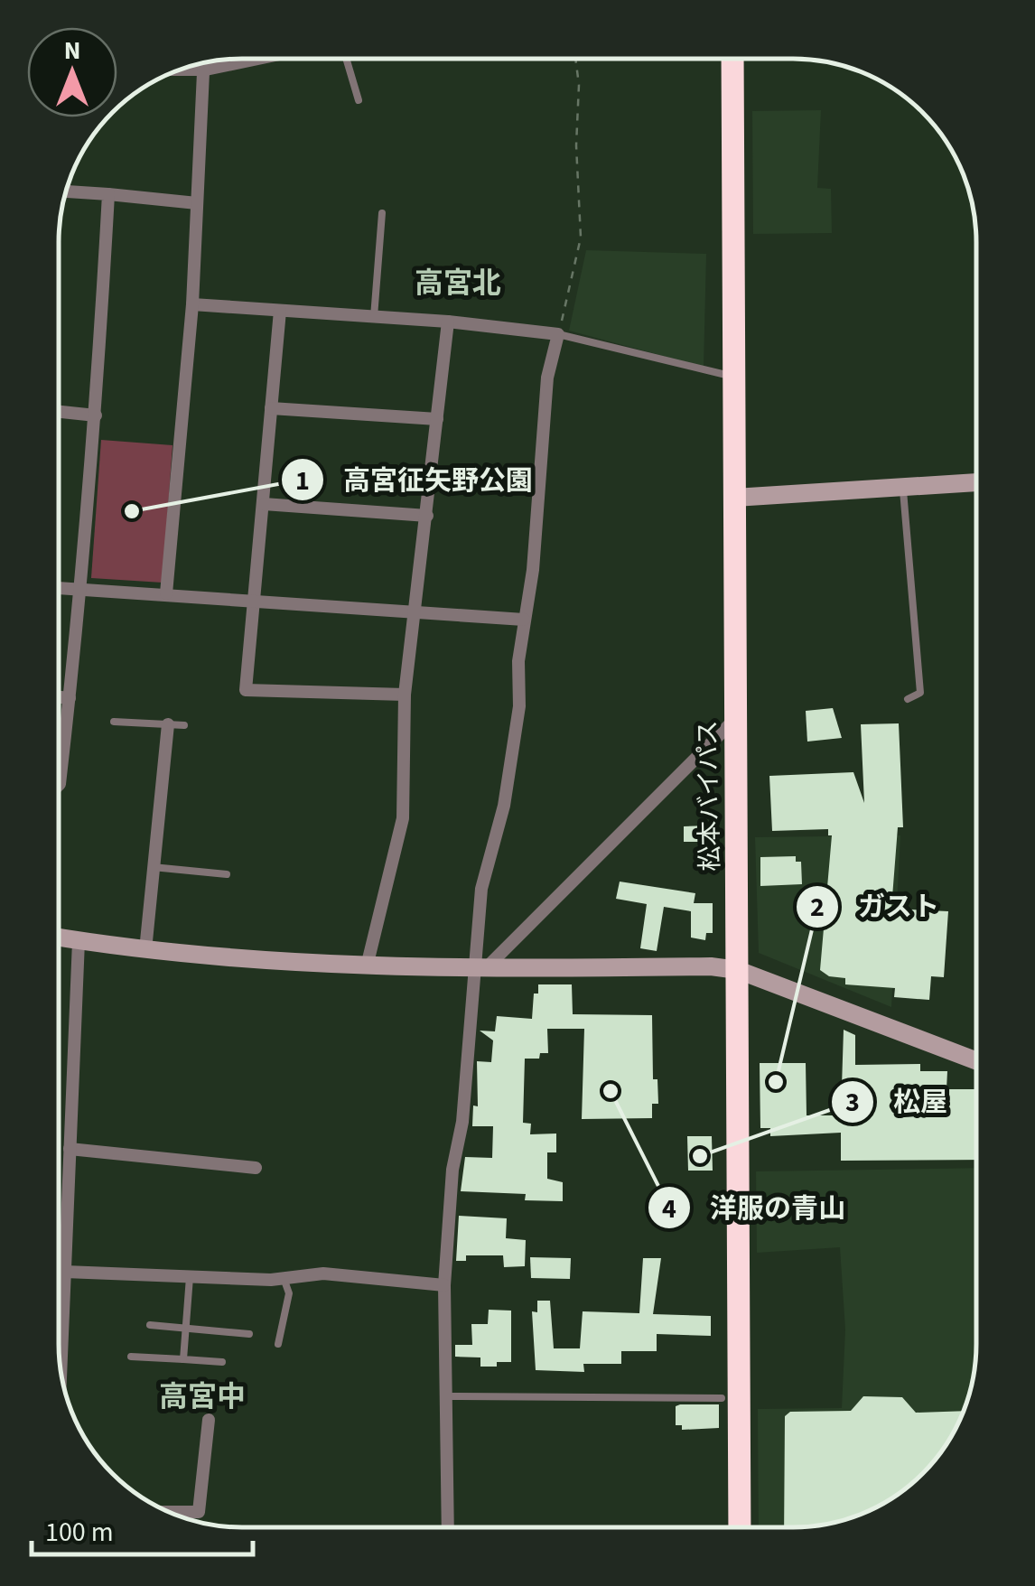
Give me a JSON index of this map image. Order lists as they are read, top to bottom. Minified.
{"streets":{"highway":["松本バイパス"]},"districts":["高宮北","高宮中"],"places":["高宮征矢野公園","ガスト","洋服の青山","松屋"],"scale_bar":"100 m","north":"top"}
